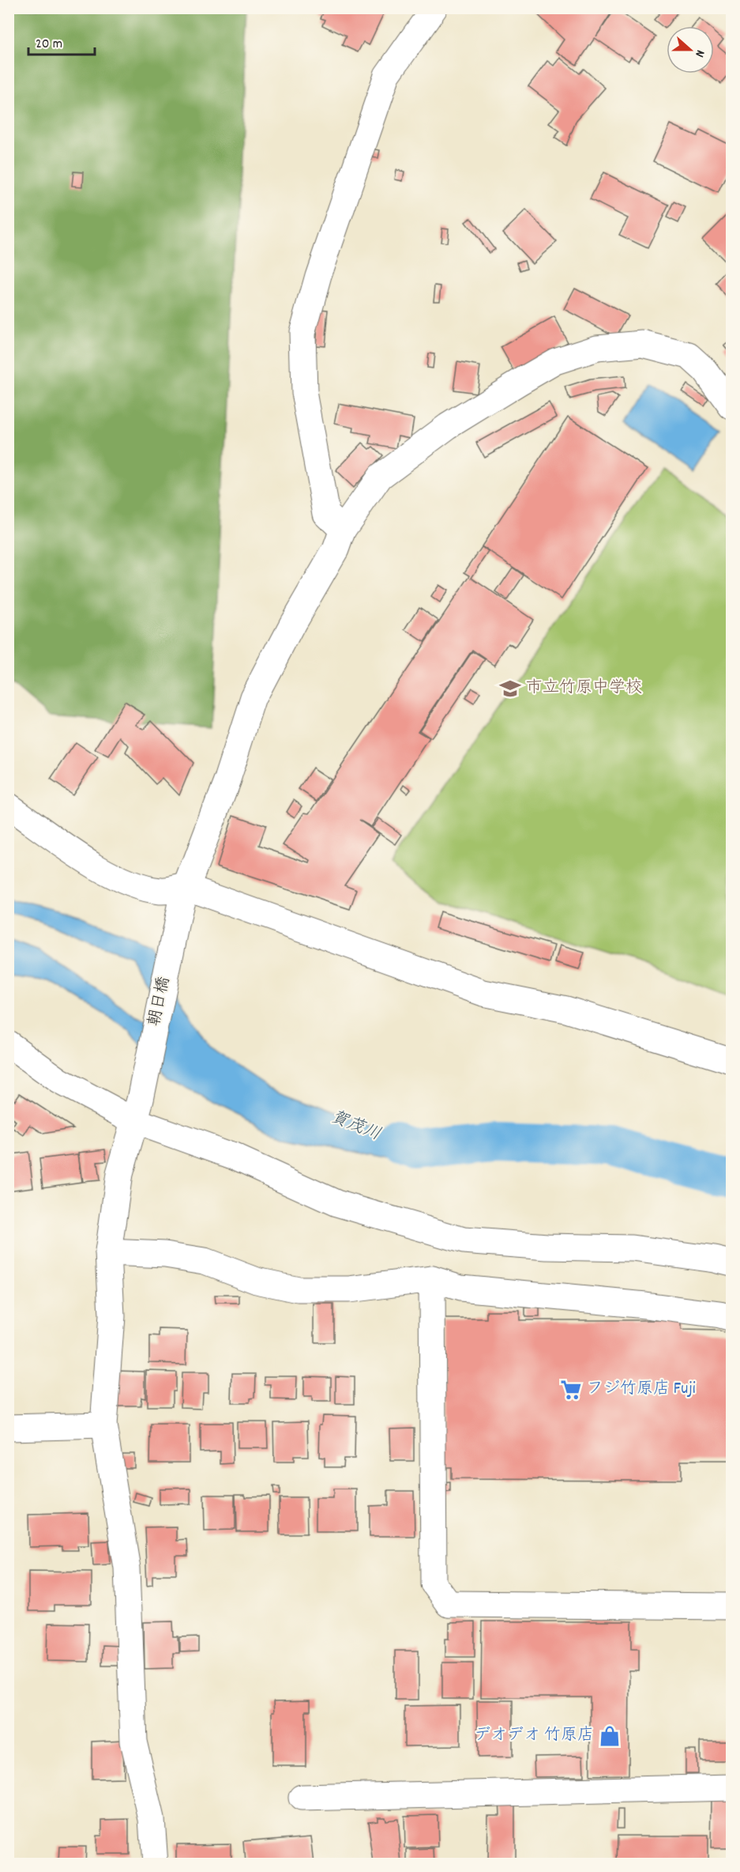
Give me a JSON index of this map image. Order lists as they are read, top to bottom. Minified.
{"streets":{"street":["朝日橋"]},"water":["賀茂川"],"places":{"school or university":["市立竹原中学校"],"supermarket":["フジ竹原店 Fuji"],"shop":["デオデオ 竹原店"]},"scale_bar":"20 m","north":"right"}
